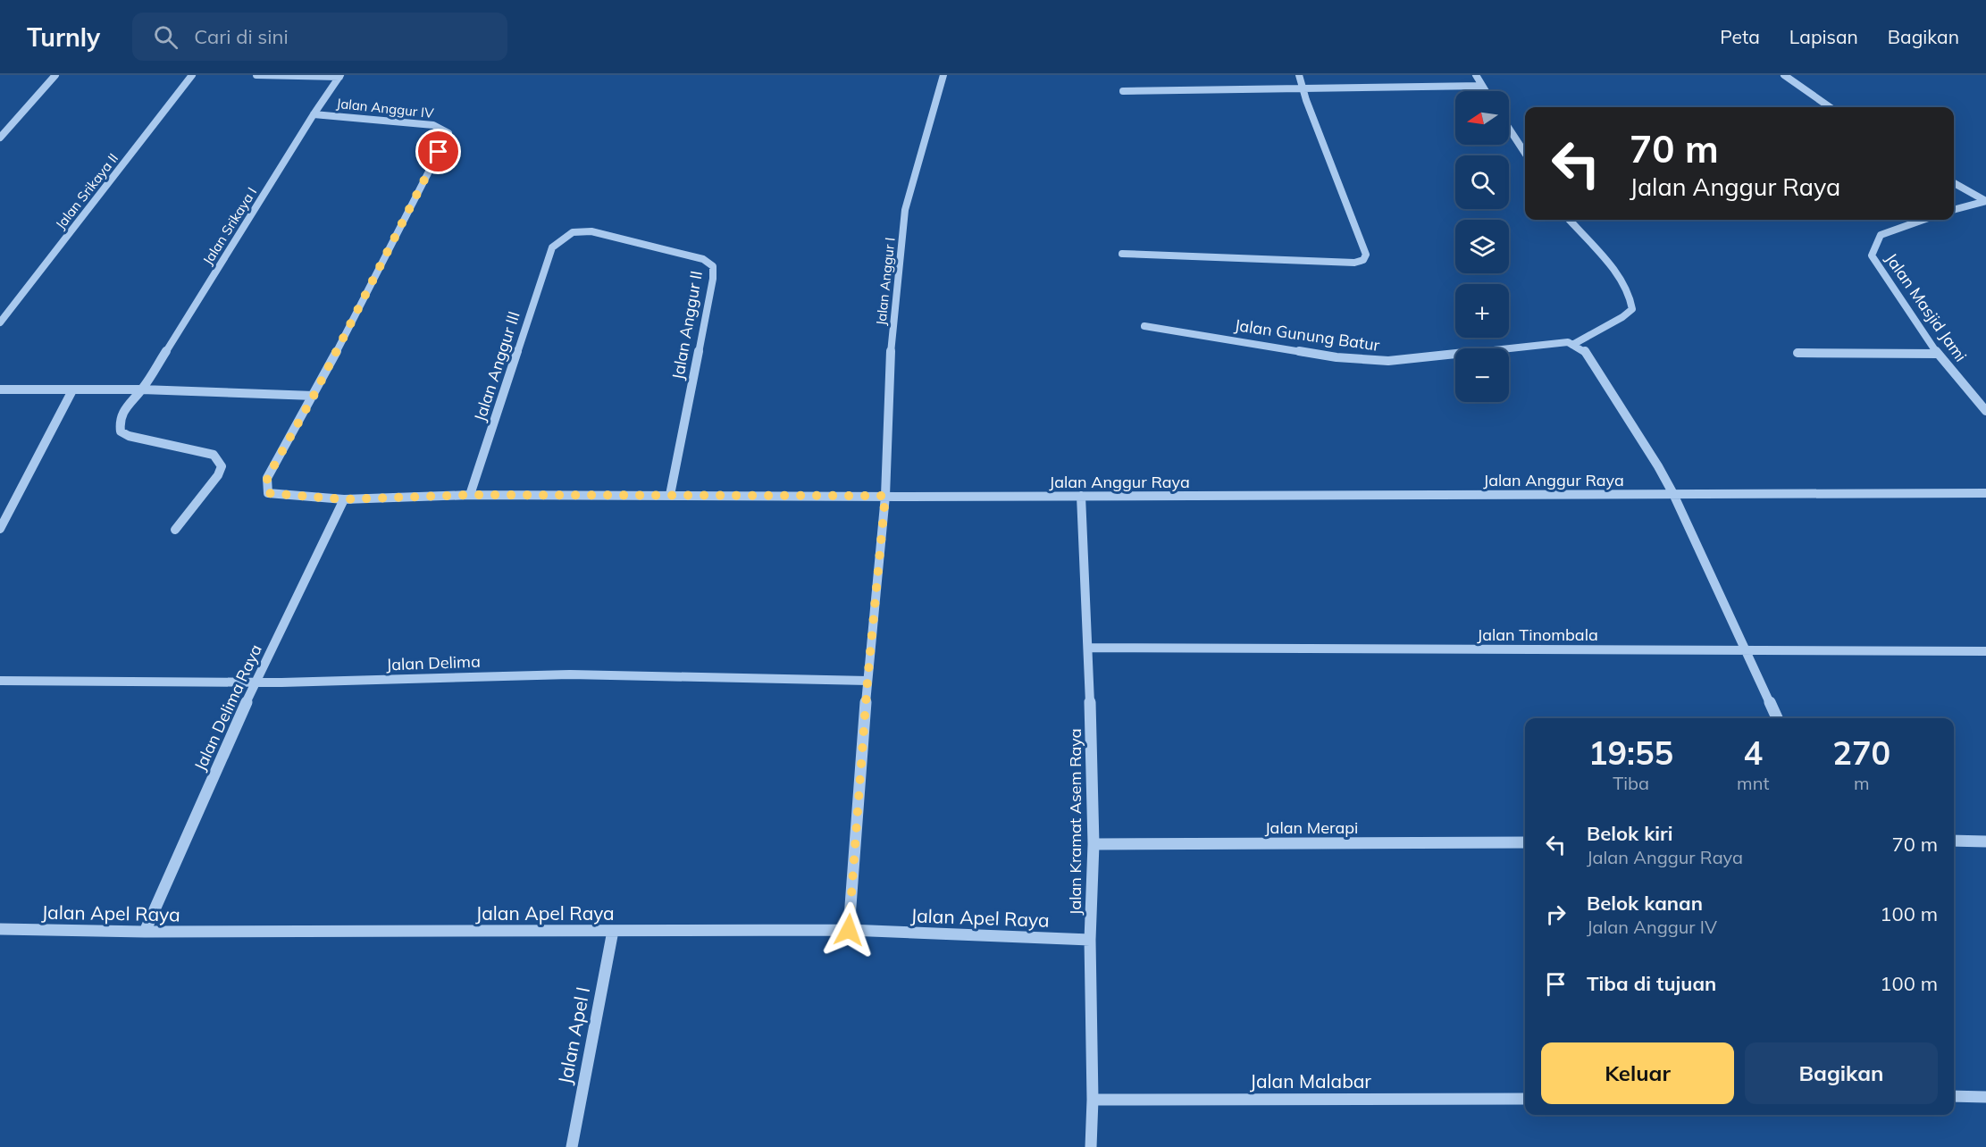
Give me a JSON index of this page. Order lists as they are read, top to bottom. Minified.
{"streets":{"street":["Jalan Anggur IV","Jalan Srikaya II","Jalan Srikaya I","Jalan Anggur I","Jalan Masjid Jami","Jalan Anggur II","Jalan Gunung Batur","Jalan Anggur III","Jalan Anggur Raya","Jalan Tinombala","Jalan Delima","Jalan Delima Raya","Jalan Kramat Asem Raya","Jalan Merapi","Jalan Apel Raya","Jalan Apel I","Jalan Malabar"]},"crossings":[["Jalan Anggur IV","Jalan Srikaya I"],["Jalan Anggur IV","Jalan Anggur Raya"],["Jalan Anggur I","Jalan Anggur Raya"],["Jalan Anggur I","Jalan Delima"],["Jalan Anggur I","Jalan Apel Raya"],["Jalan Anggur II","Jalan Anggur III"],["Jalan Anggur II","Jalan Anggur Raya"],["Jalan Anggur III","Jalan Anggur Raya"],["Jalan Anggur Raya","Jalan Delima Raya"],["Jalan Anggur Raya","Jalan Kramat Asem Raya"],["Jalan Tinombala","Jalan Kramat Asem Raya"],["Jalan Delima","Jalan Delima Raya"],["Jalan Delima Raya","Jalan Apel Raya"],["Jalan Kramat Asem Raya","Jalan Merapi"],["Jalan Kramat Asem Raya","Jalan Apel Raya"],["Jalan Kramat Asem Raya","Jalan Malabar"],["Jalan Apel Raya","Jalan Apel I"]],"north":"left","page":{"header":"Turnly","search":"Cari di sini","nav":["Peta","Lapisan","Bagikan"],"map_buttons":["+","−"],"turn":["70 m","Jalan Anggur Raya"],"eta":["19:55","Tiba","4","mnt","270","m"],"list":[{"name":"Belok kiri","note":"Jalan Anggur Raya","value":"70 m"},{"name":"Belok kanan","note":"Jalan Anggur IV","value":"100 m"},{"name":"Tiba di tujuan","value":"100 m"}],"buttons":["Keluar","Bagikan"]}}
